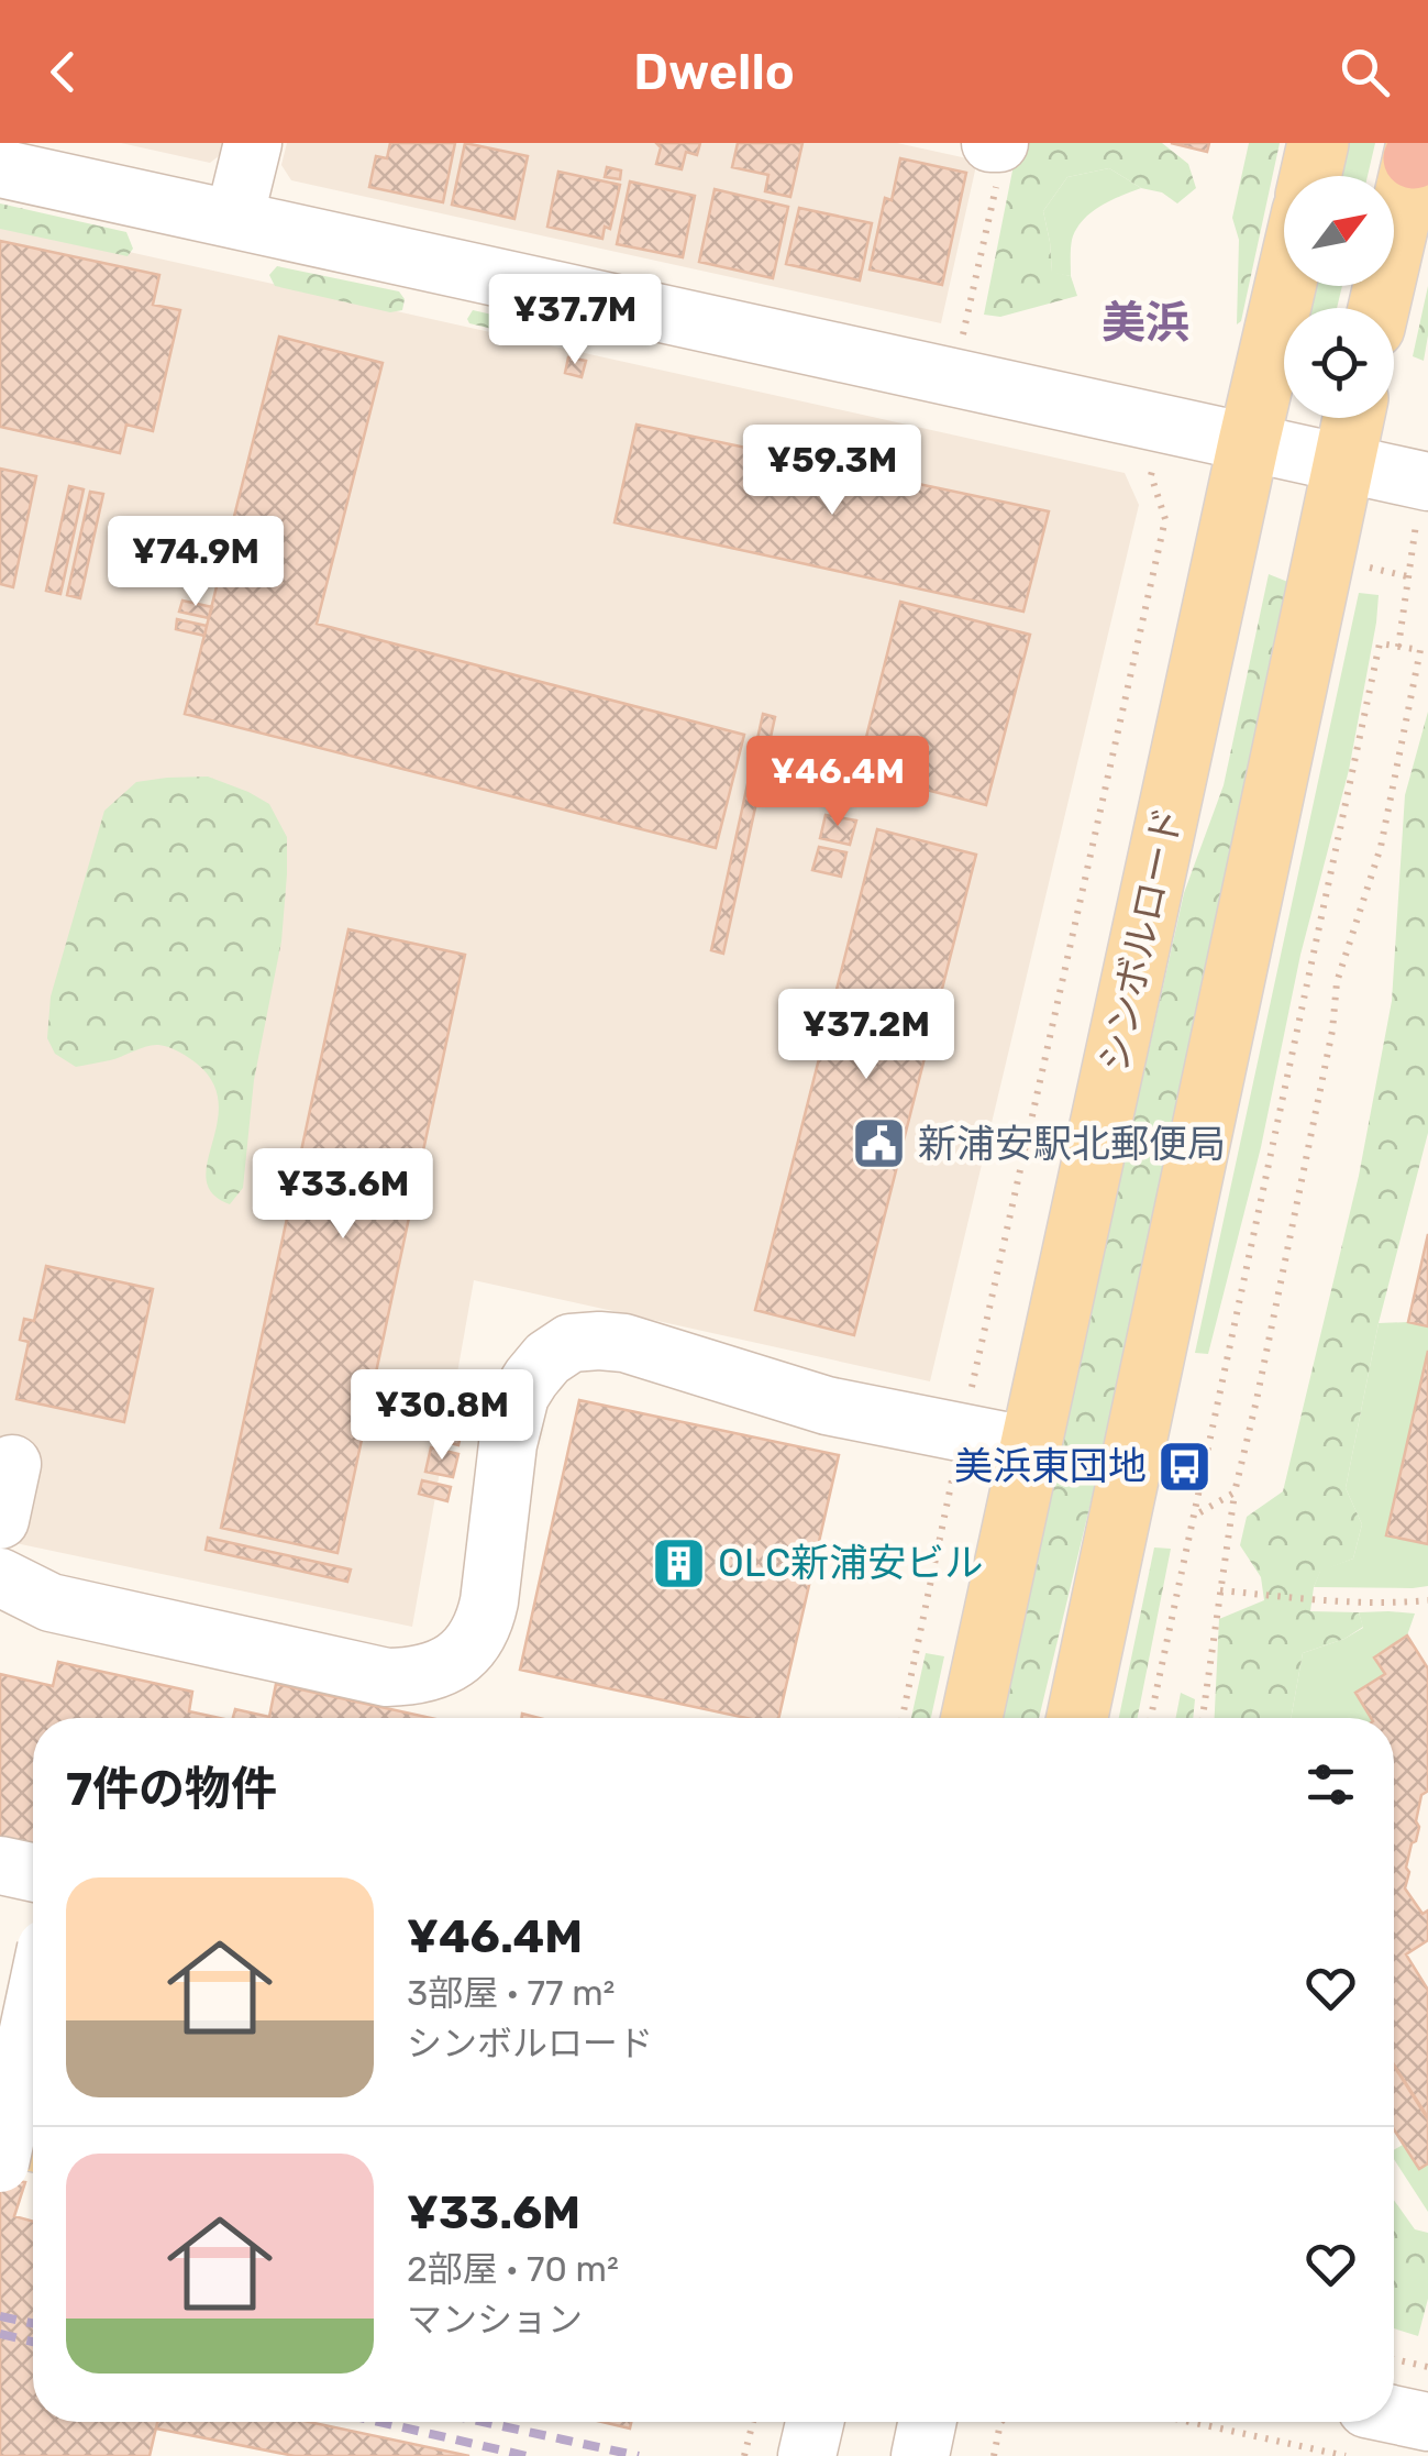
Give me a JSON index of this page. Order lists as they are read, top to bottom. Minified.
{"streets":{"main road":["シンボルロード"]},"districts":["美浜"],"places":{"public building":["新浦安駅北郵便局"],"bus stop":["美浜東団地"],"building":["OLC新浦安ビル"]},"north":"top right","page":{"header":"Dwello","price":["¥37.7M","¥59.3M","¥74.9M","¥46.4M","¥37.2M","¥33.6M","¥30.8M"],"heading":"7件の物件","list":[{"name":"¥46.4M","note":"3部屋 · 77 m² · シンボルロード"},{"name":"¥33.6M","note":"2部屋 · 70 m² · マンション"}]}}
